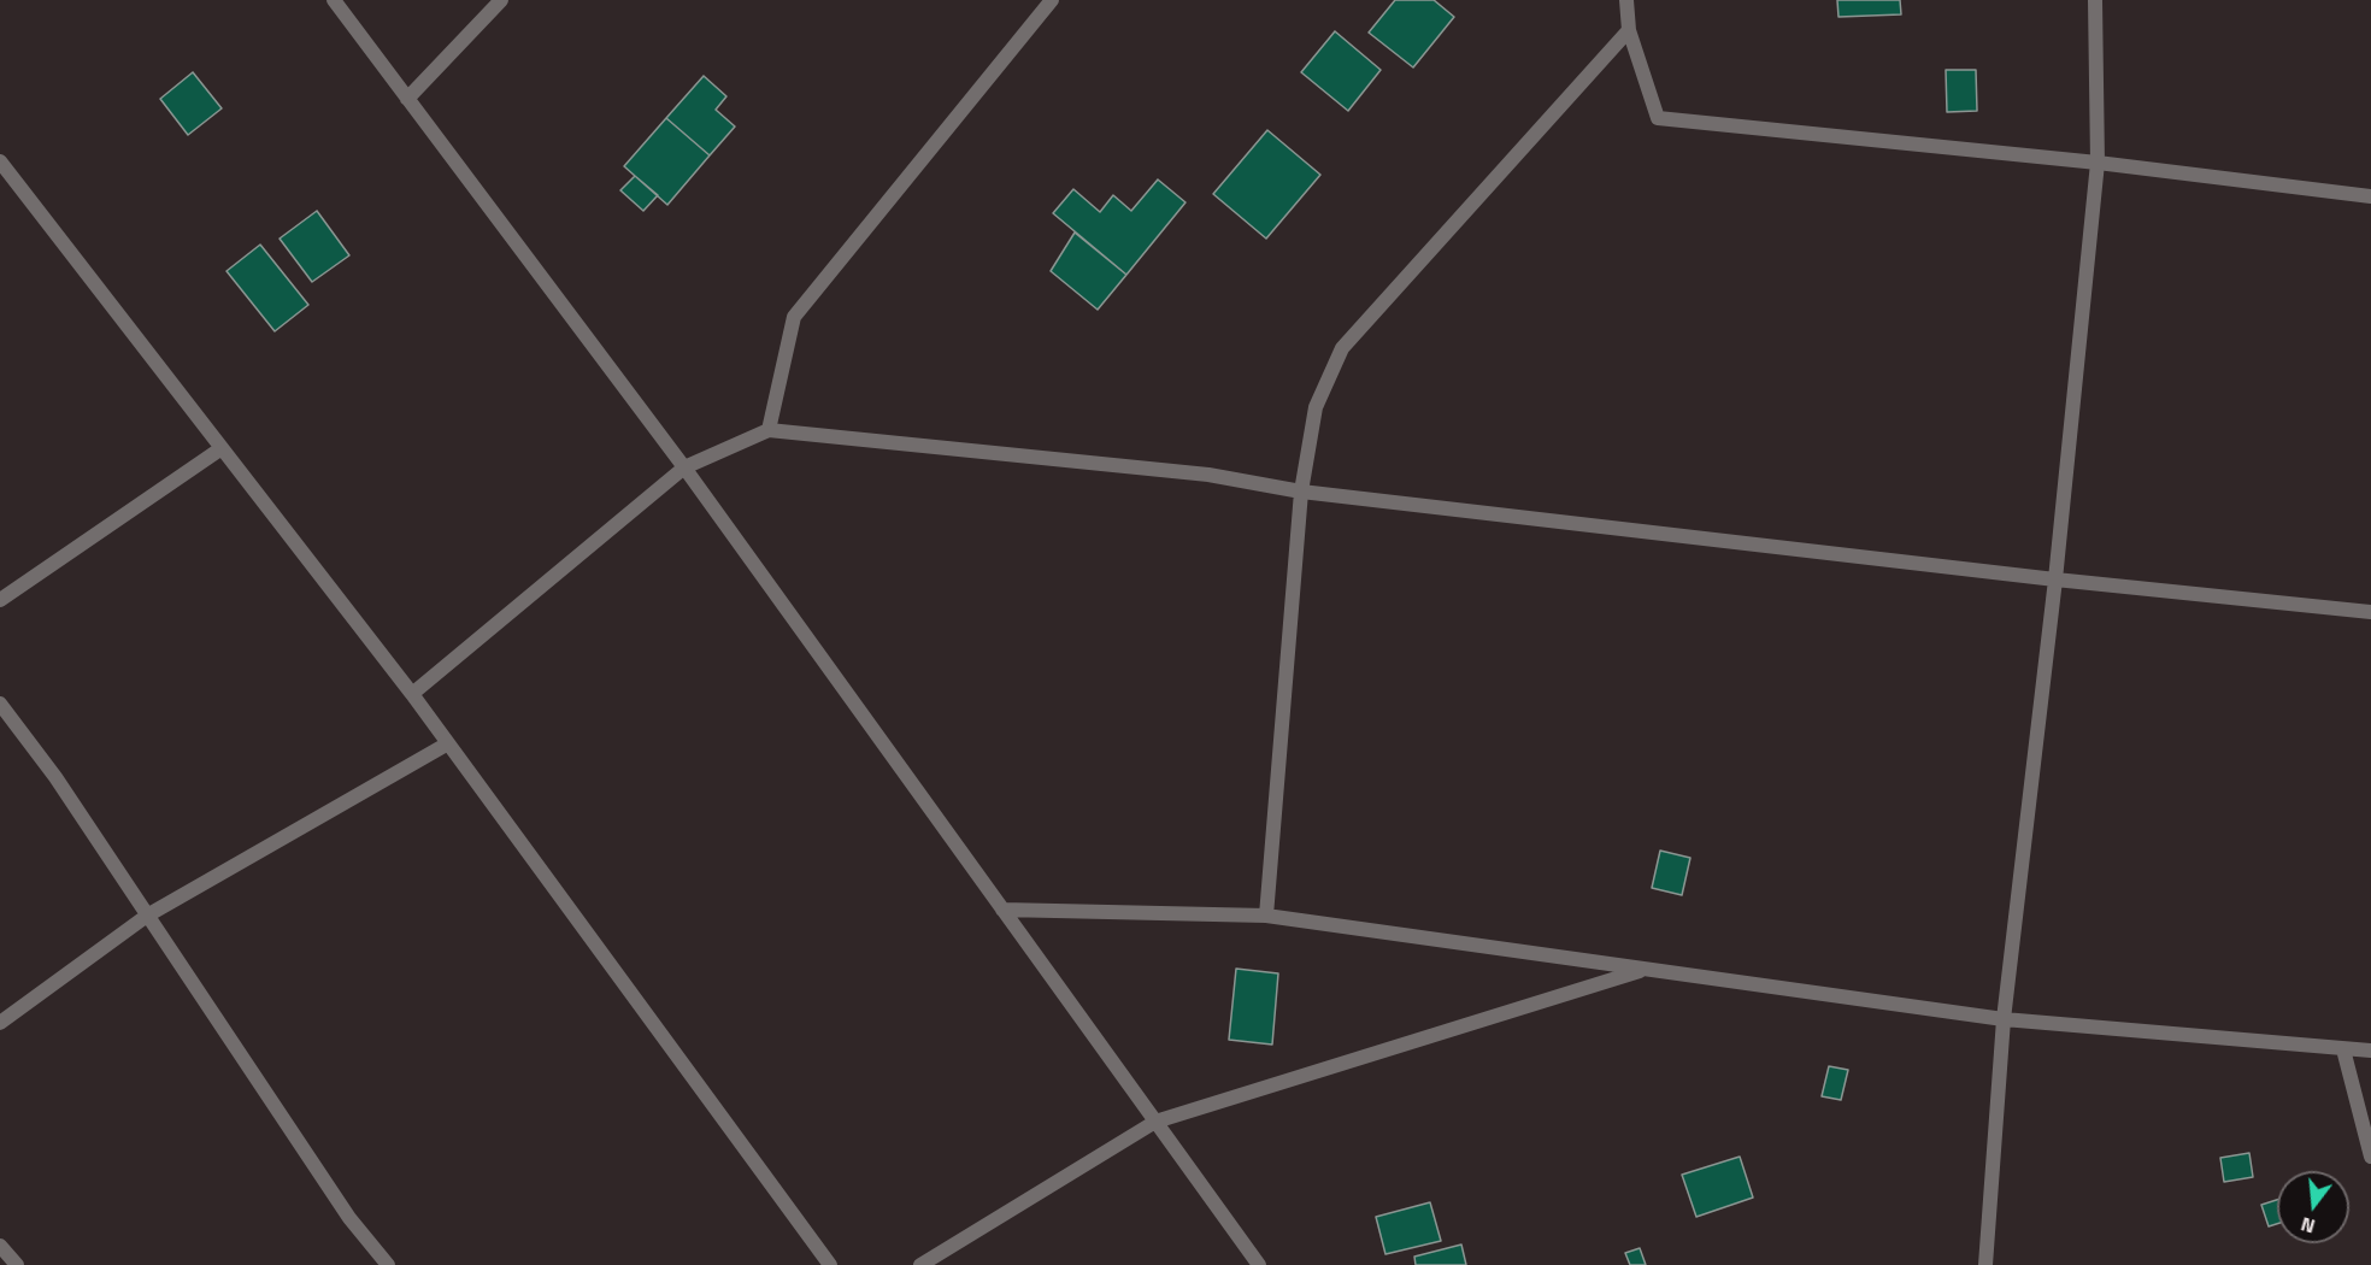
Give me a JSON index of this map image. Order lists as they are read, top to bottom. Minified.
{"north":"bottom"}
